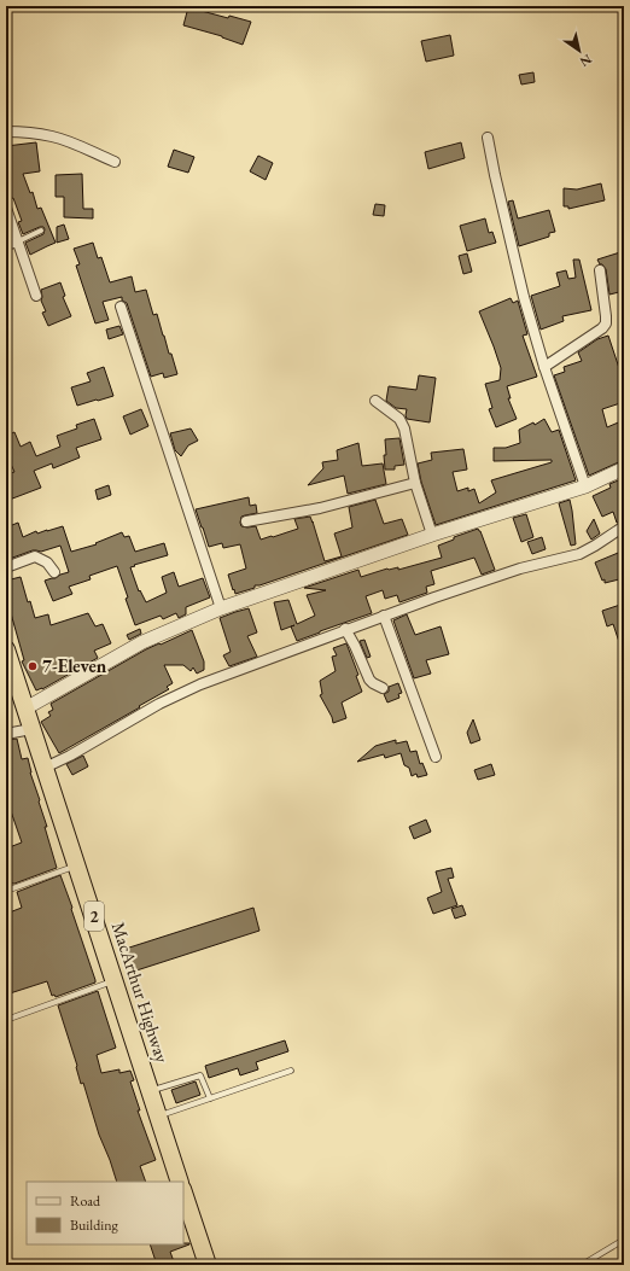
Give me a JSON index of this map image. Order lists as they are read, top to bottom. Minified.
{"streets":{"highway":["2","MacArthur Highway"]},"places":["7-Eleven"],"legend":["Road","Building"],"north":"bottom right"}
